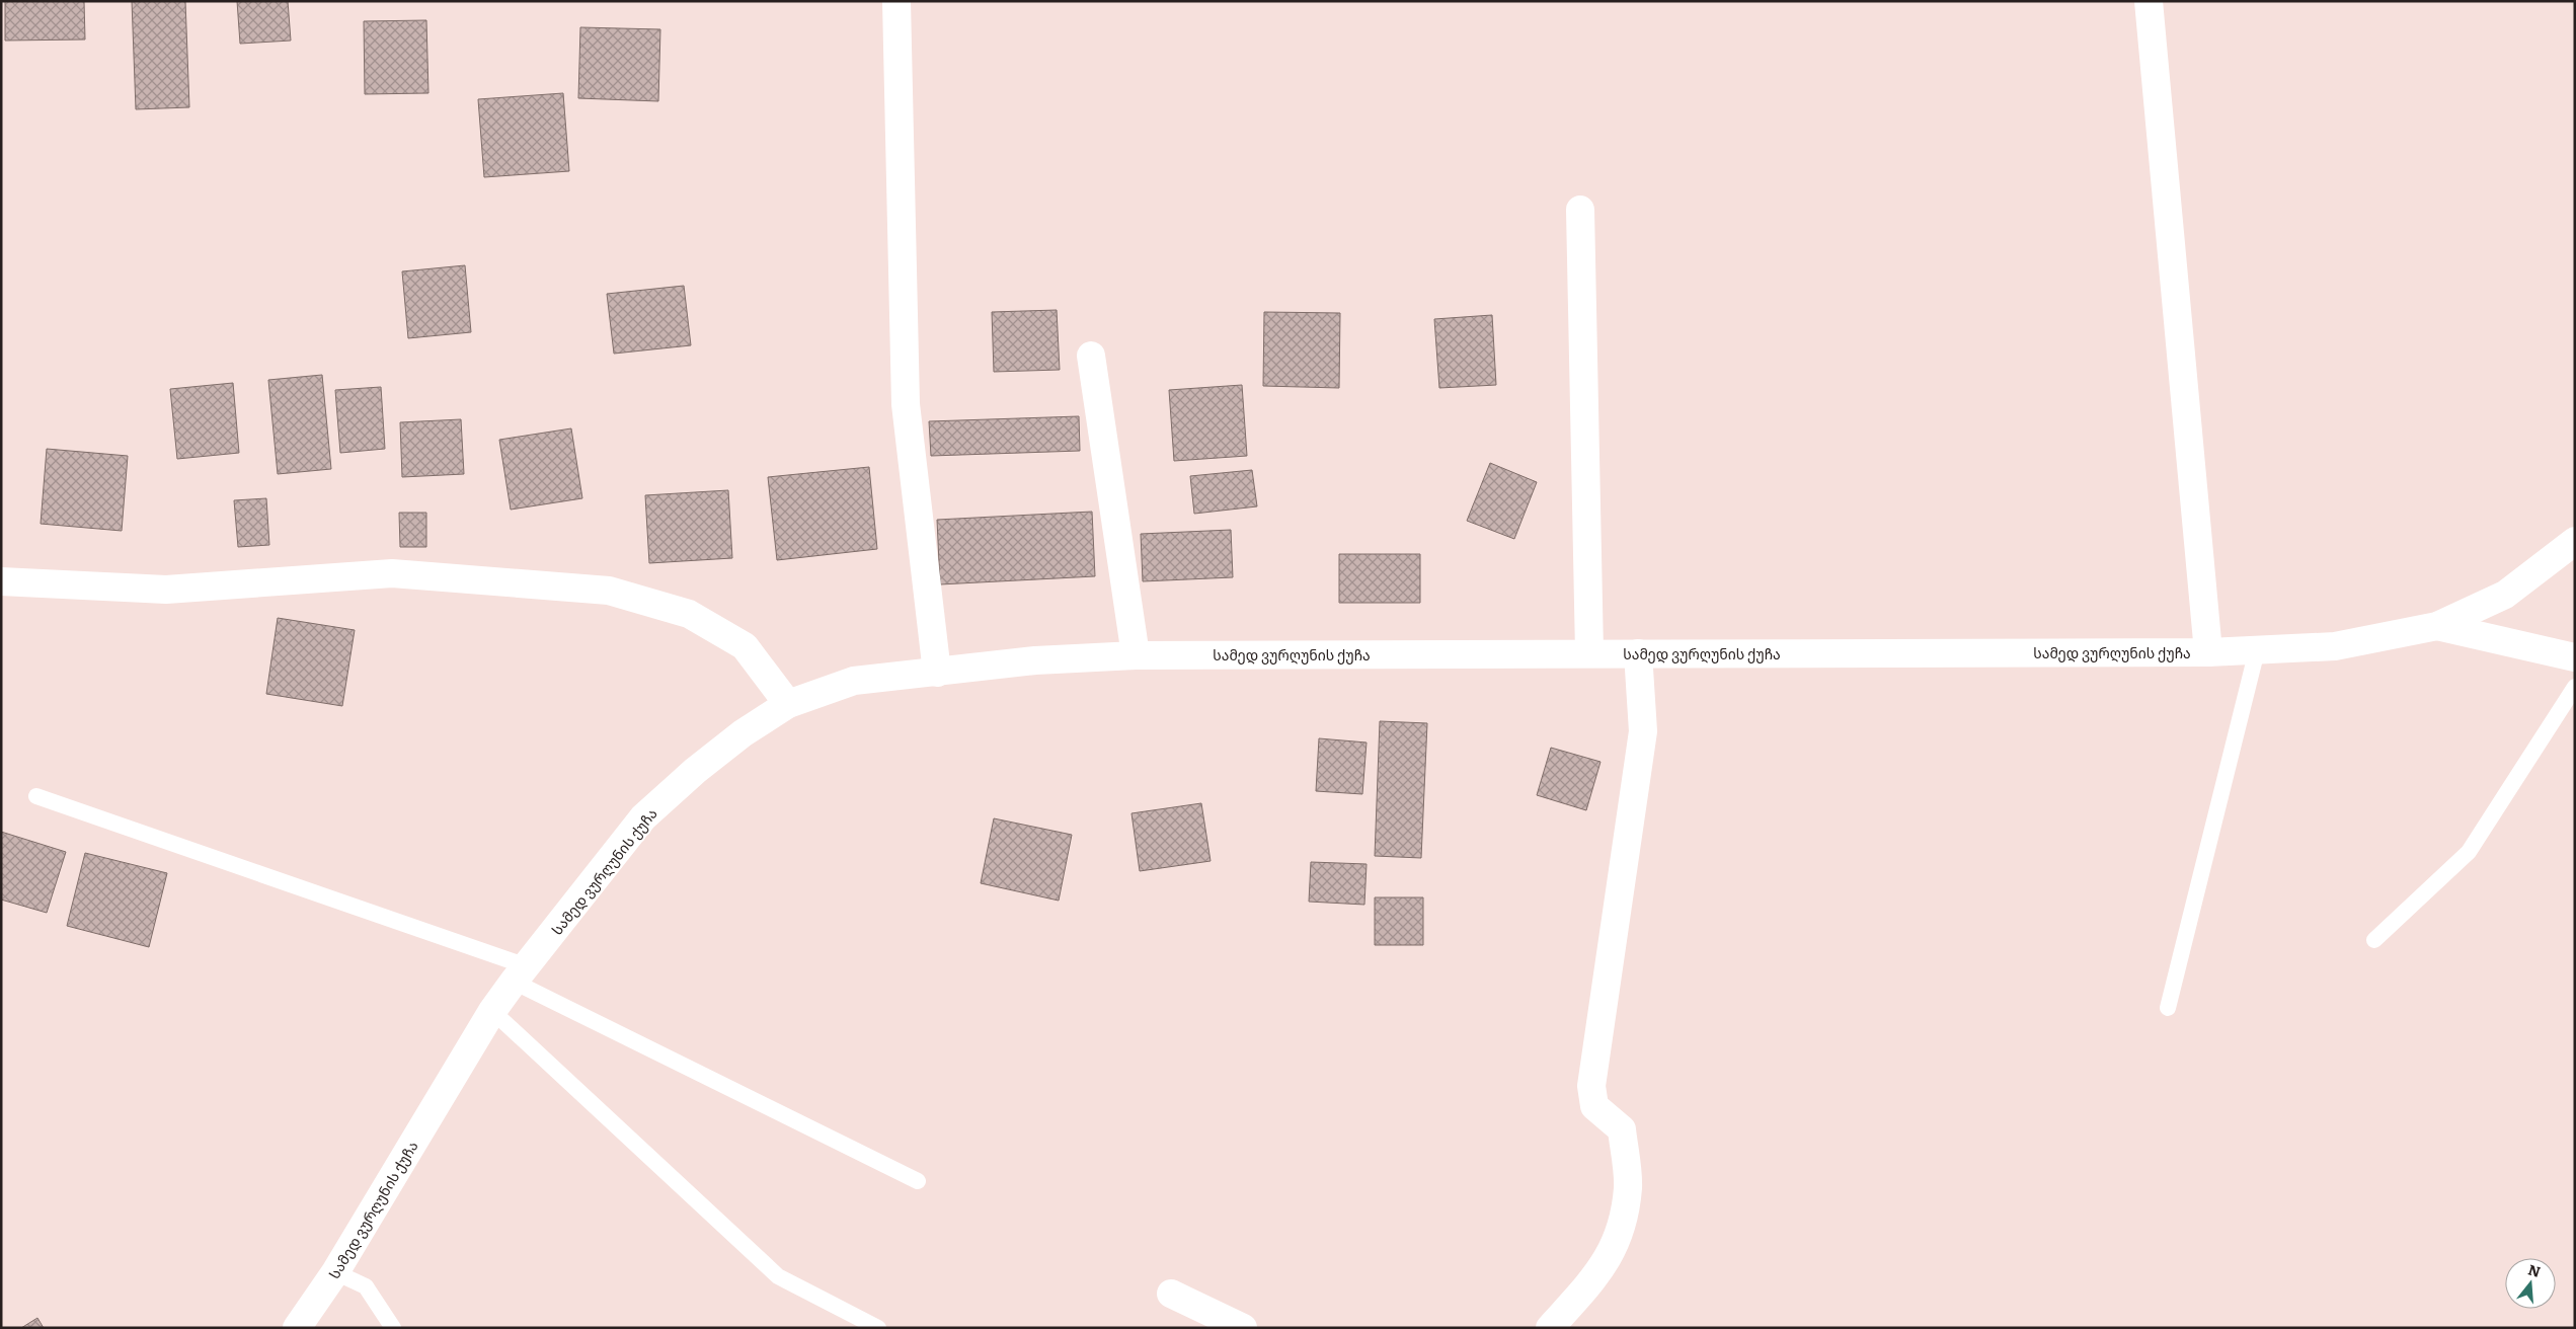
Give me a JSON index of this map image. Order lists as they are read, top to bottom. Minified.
{"streets":{"street":["სამედ ვურღუნის ქუჩა"]},"north":"top"}
